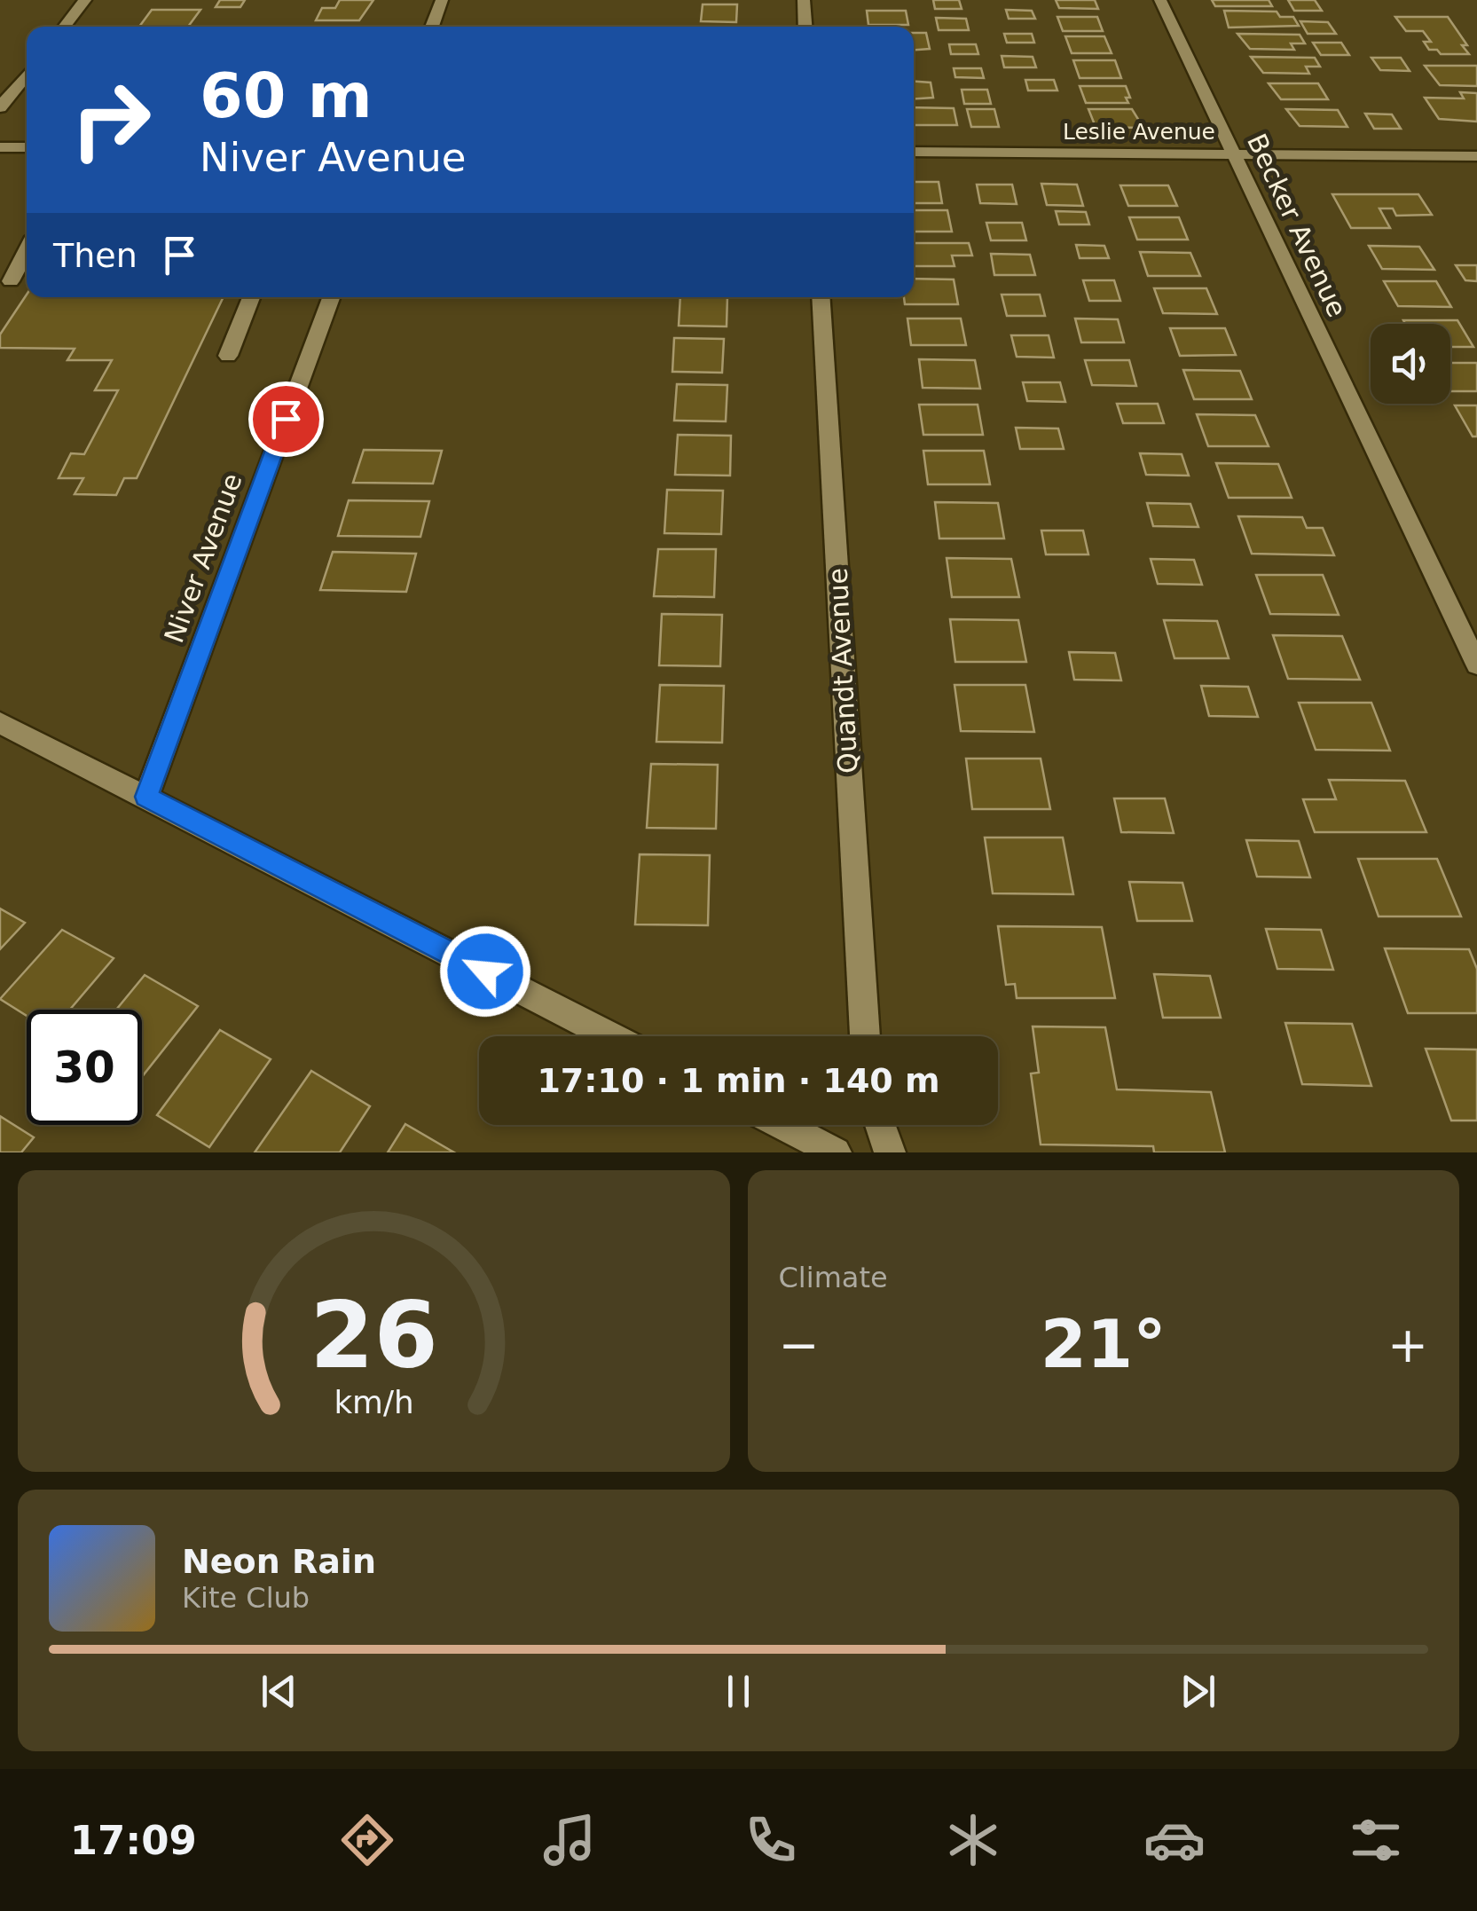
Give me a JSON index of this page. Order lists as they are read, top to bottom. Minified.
{"streets":{"street":["Leslie Avenue","Becker Avenue","Niver Avenue","Quandt Avenue"]},"crossings":[["Leslie Avenue","Becker Avenue"]],"page":{"turn":["60 m","Niver Avenue"],"then":"Then","limit":"30","trip":"17:10 · 1 min · 140 m","tile":"Climate","heat":["−","21°","+"],"song":["Neon Rain","Kite Club"],"tabs":"17:09","gauge":["26","km/h"]}}
